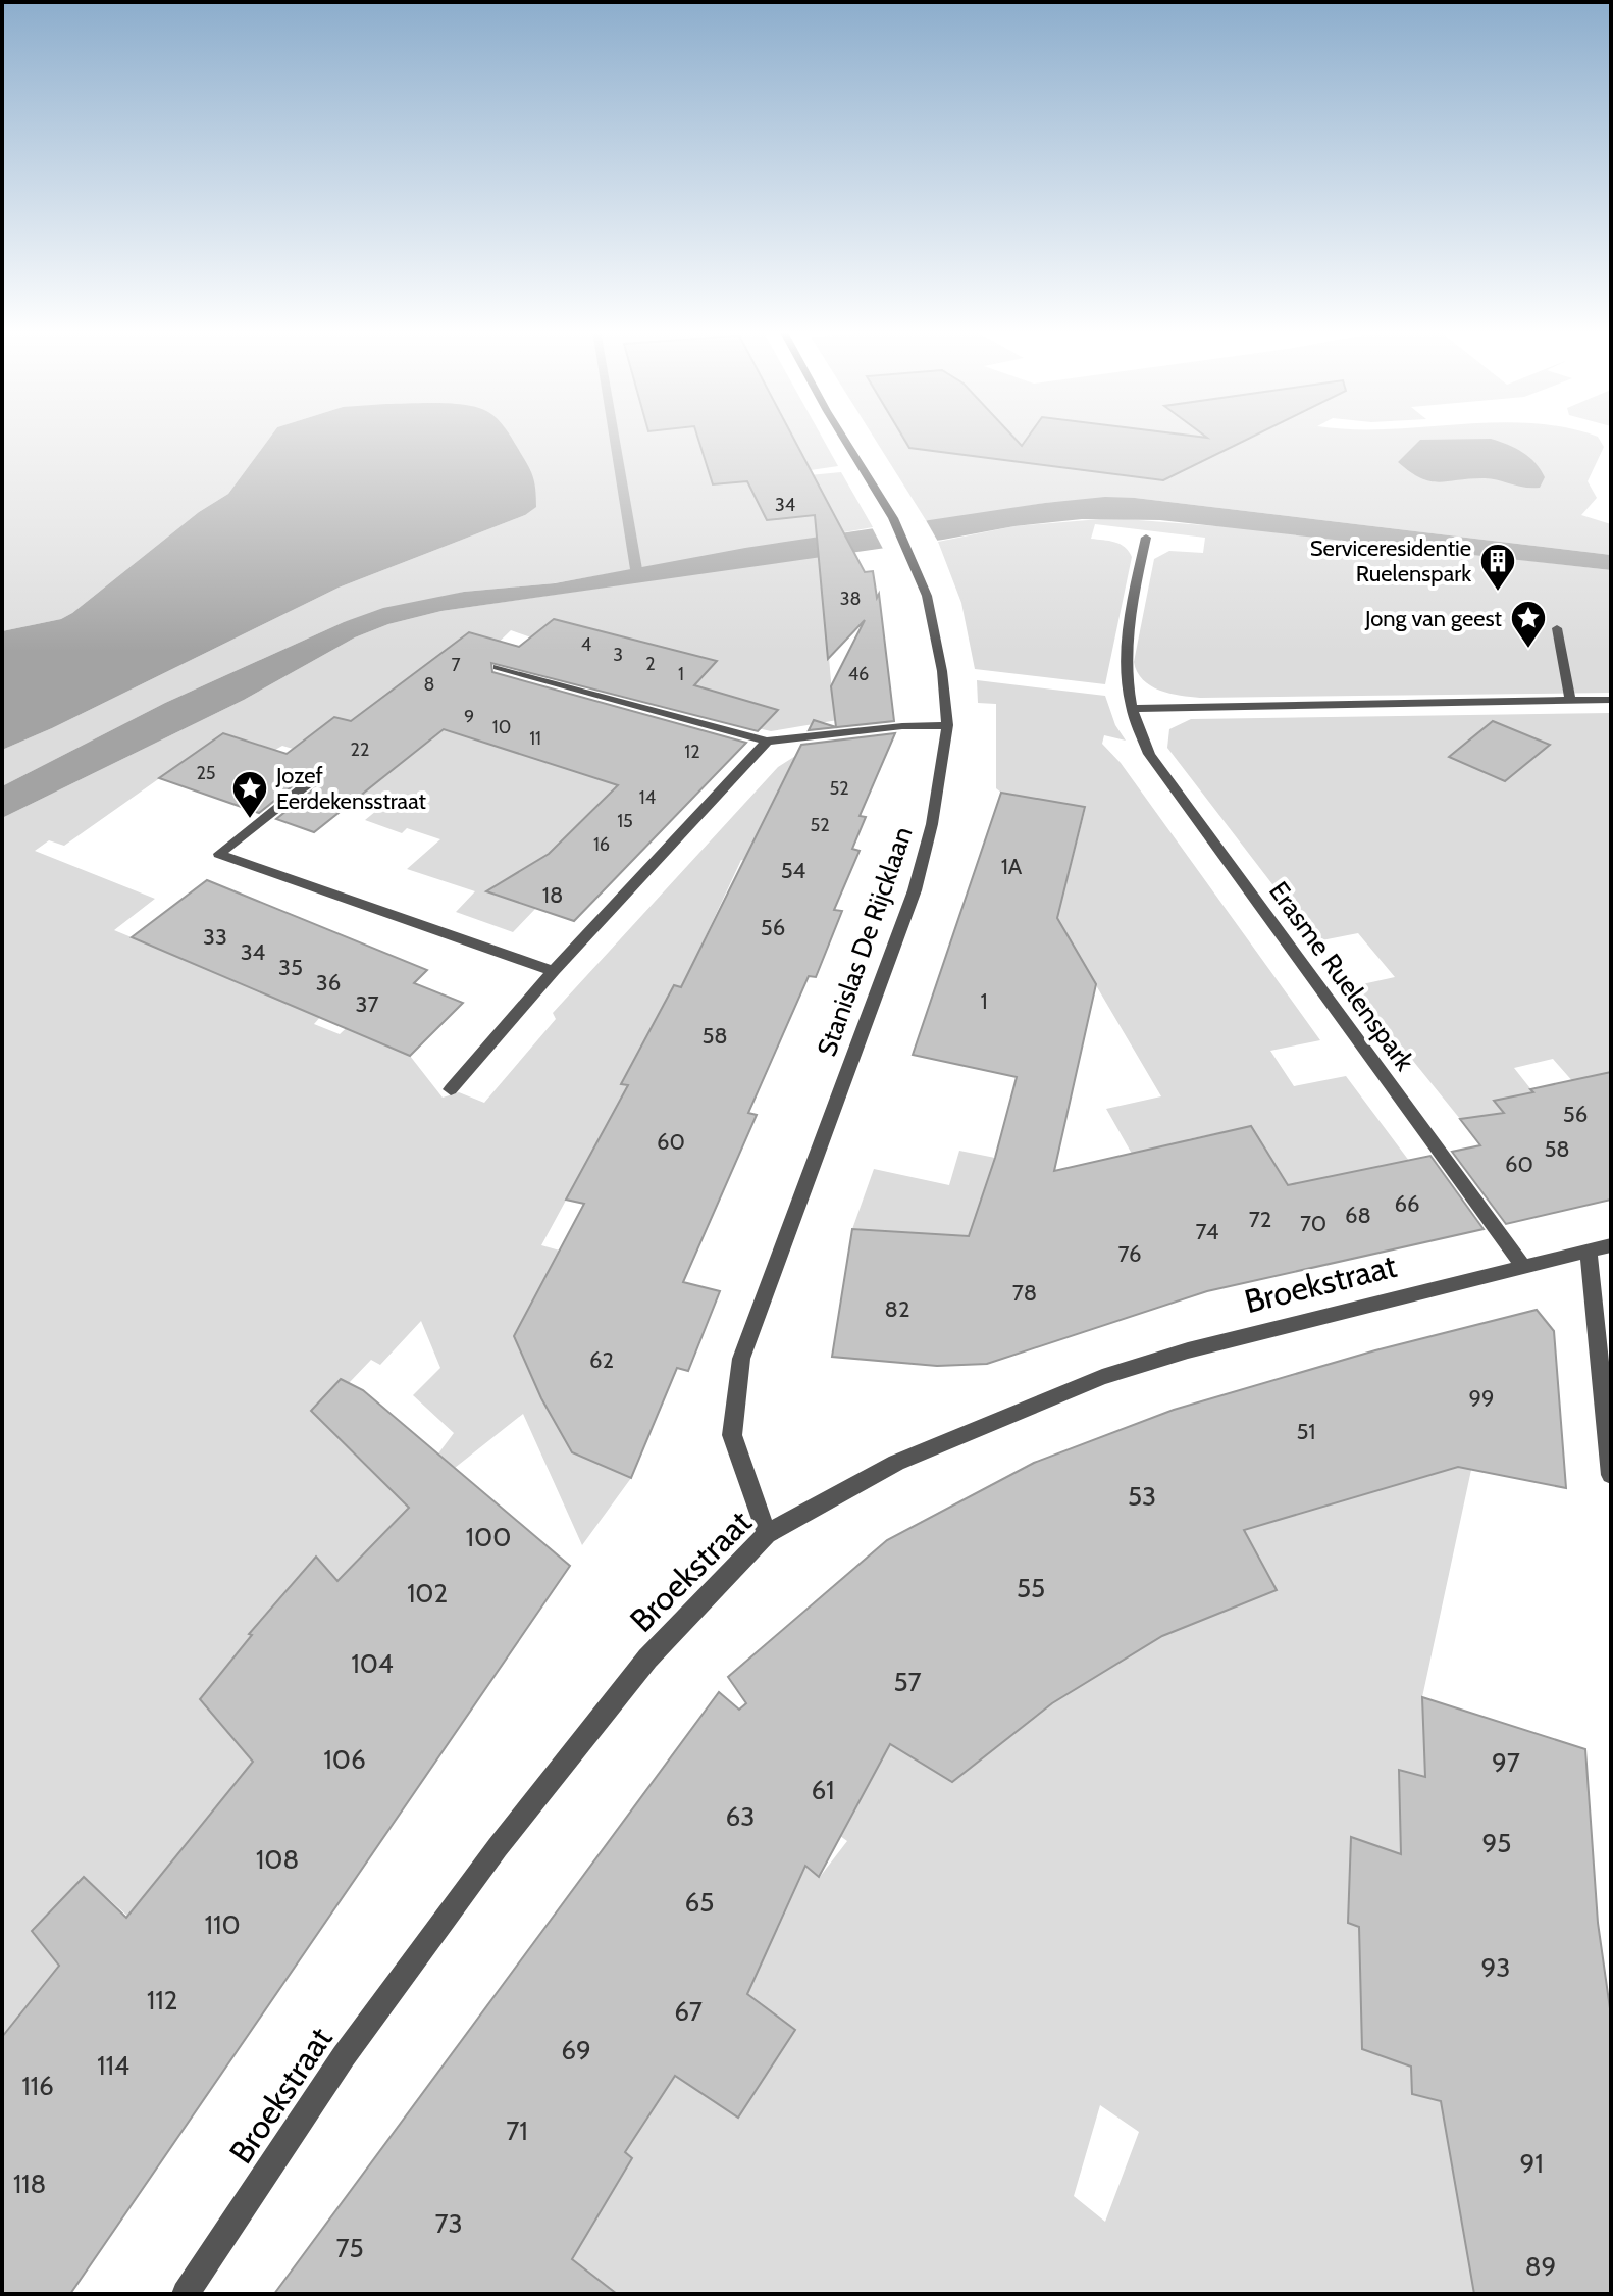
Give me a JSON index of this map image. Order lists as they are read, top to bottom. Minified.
{"streets":{"street":["Stanislas De Rijcklaan","Erasme Ruelenspark","Broekstraat"]},"crossings":[["Stanislas De Rijcklaan","Broekstraat"],["Erasme Ruelenspark","Broekstraat"]],"places":{"building":["Serviceresidentie Ruelenspark"],"place":["Jong van geest","Jozef Eerdekensstraat"]},"house_numbers":["34","38","4","3","2","7","1","46","8","9","10","11","22","12","25","52","14","15","52","16","1A","54","18","56","33","34","35","36","1","37","58","56","60","58","60","66","68","72","70","74","76","78","82","62","99","51","53","100","55","102","104","57","106","97","61","63","95","108","65","110","93","112","67","69","114","116","71","91","118","73","75","89"]}
